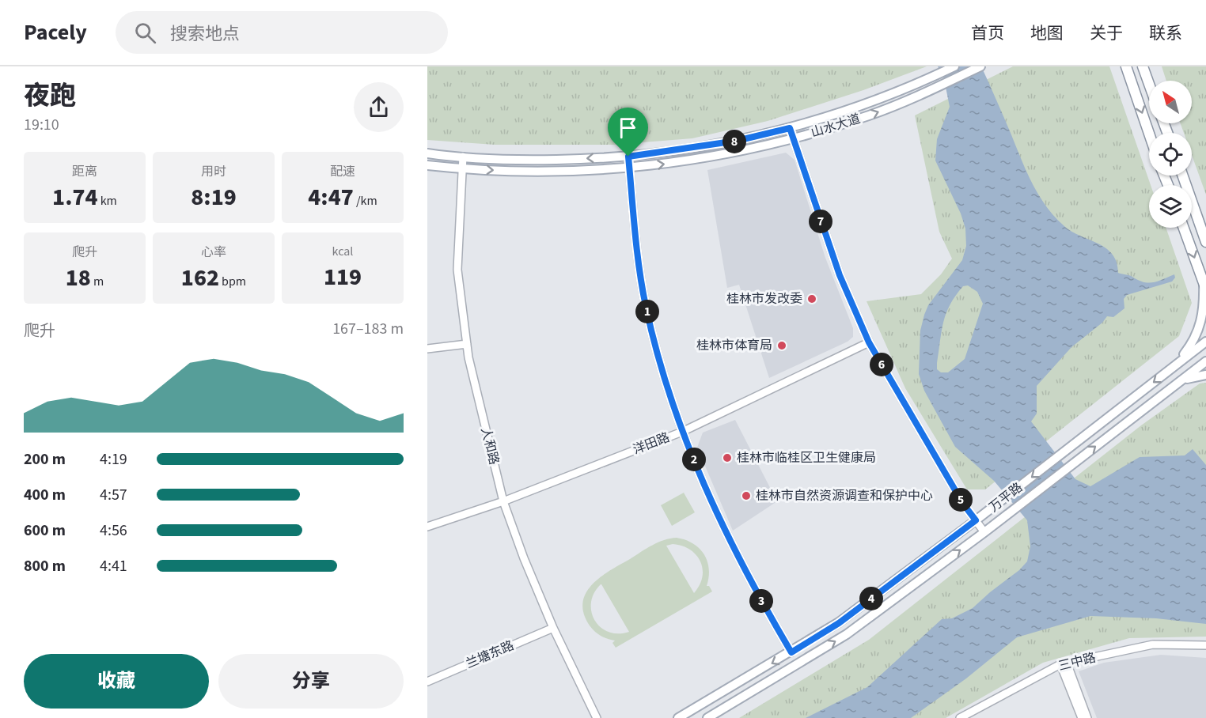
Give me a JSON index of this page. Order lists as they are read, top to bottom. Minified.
{"streets":{"main road":["山水大道","万平路"],"street":["洋田路","人和路","兰塘东路","三中路"]},"crossings":[["山水大道","人和路"],["洋田路","人和路"],["人和路","兰塘东路"]],"places":["桂林市发改委","桂林市体育局","桂林市临桂区卫生健康局","桂林市自然资源调查和保护中心"],"north":"top left","page":{"header":"Pacely","search":"搜索地点","nav":["首页","地图","关于","联系"],"heading":["夜跑","19:10"],"pins":["8","7","1","6","2","5","4","3"],"stats":[["距离","1.74 km"],["用时","8:19"],["配速","4:47 /km"],["爬升","18 m"],["心率","162 bpm"],["kcal","119"]],"chart":["爬升","167–183 m"],"list":[{"name":"200 m","note":"4:19"},{"name":"400 m","note":"4:57"},{"name":"600 m","note":"4:56"},{"name":"800 m","note":"4:41"}],"buttons":["收藏","分享"]}}
